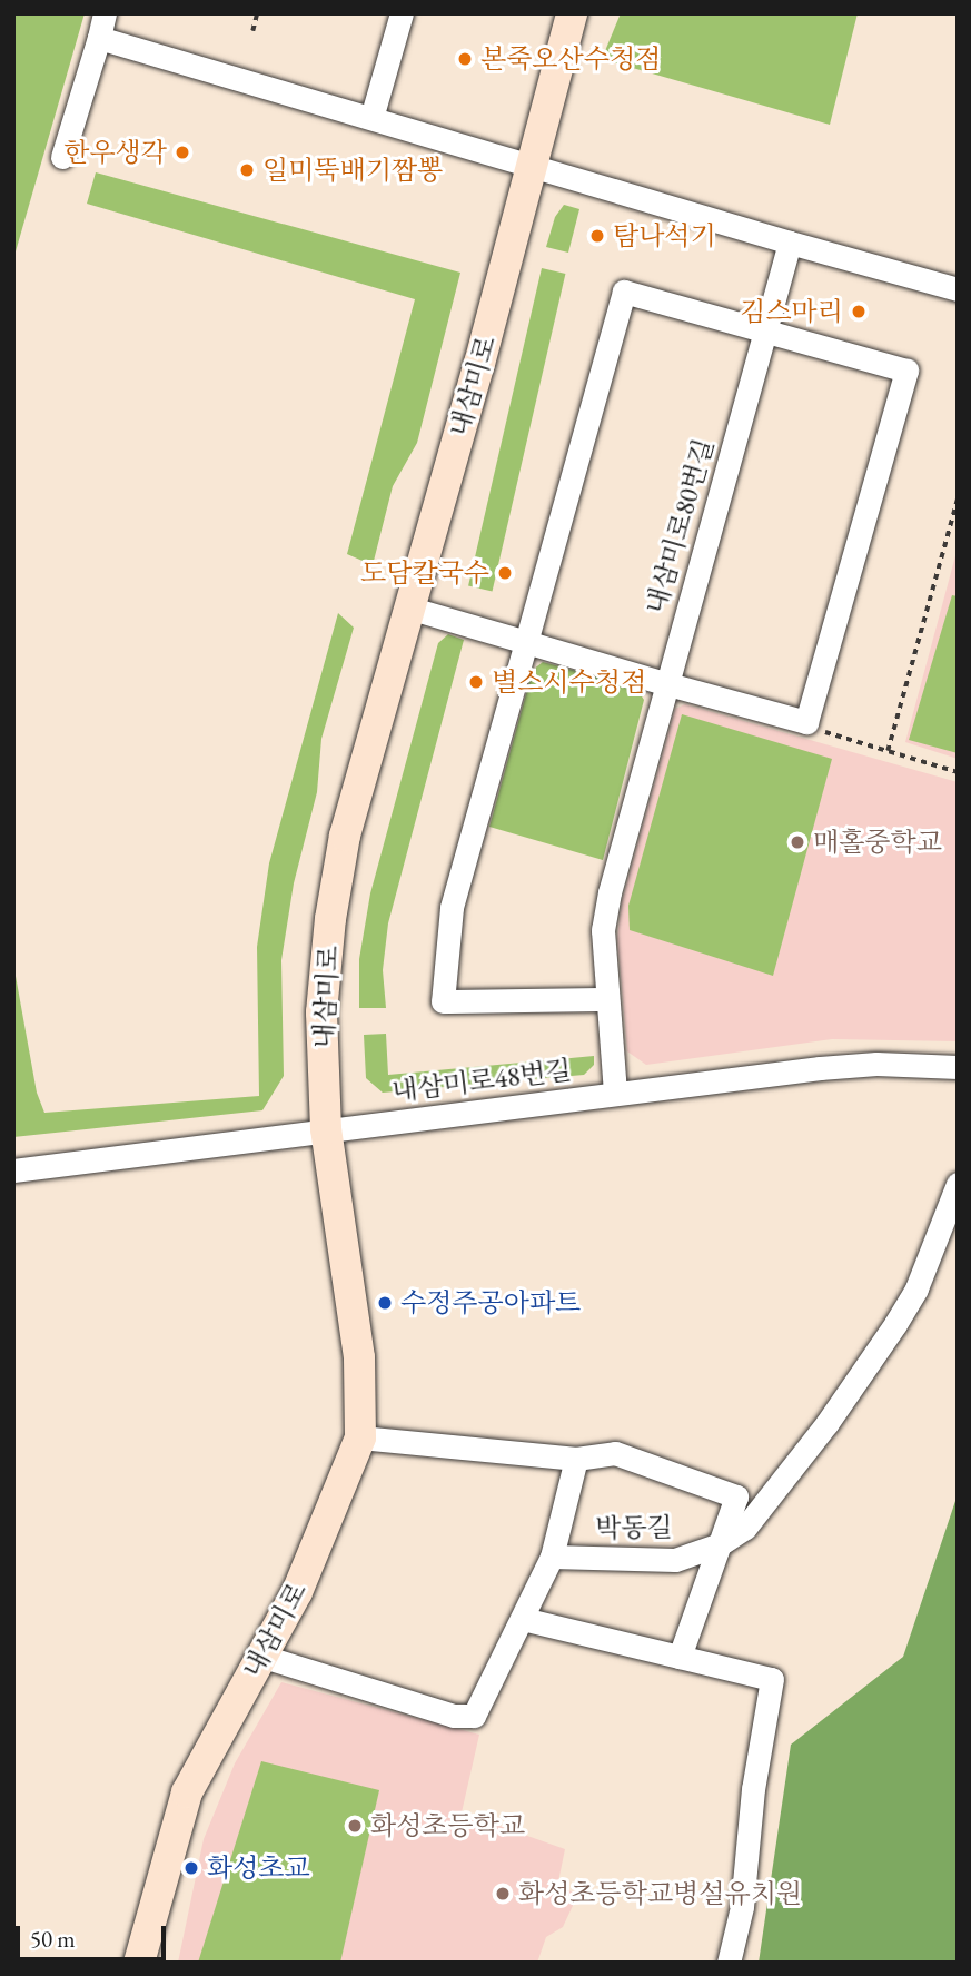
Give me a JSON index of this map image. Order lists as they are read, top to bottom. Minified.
{"streets":{"street":["내삼미로","내삼미로80번길","내삼미로48번길","박동길"]},"crossings":[["내삼미로","내삼미로48번길"],["내삼미로80번길","내삼미로48번길"]],"places":["본죽오산수청점","한우생각","일미뚝배기짬뽕","탐나석기","김스마리","도담칼국수","별스시수청점","매홀중학교","수정주공아파트","화성초등학교","화성초교","화성초등학교병설유치원"],"scale_bar":"50 m"}
